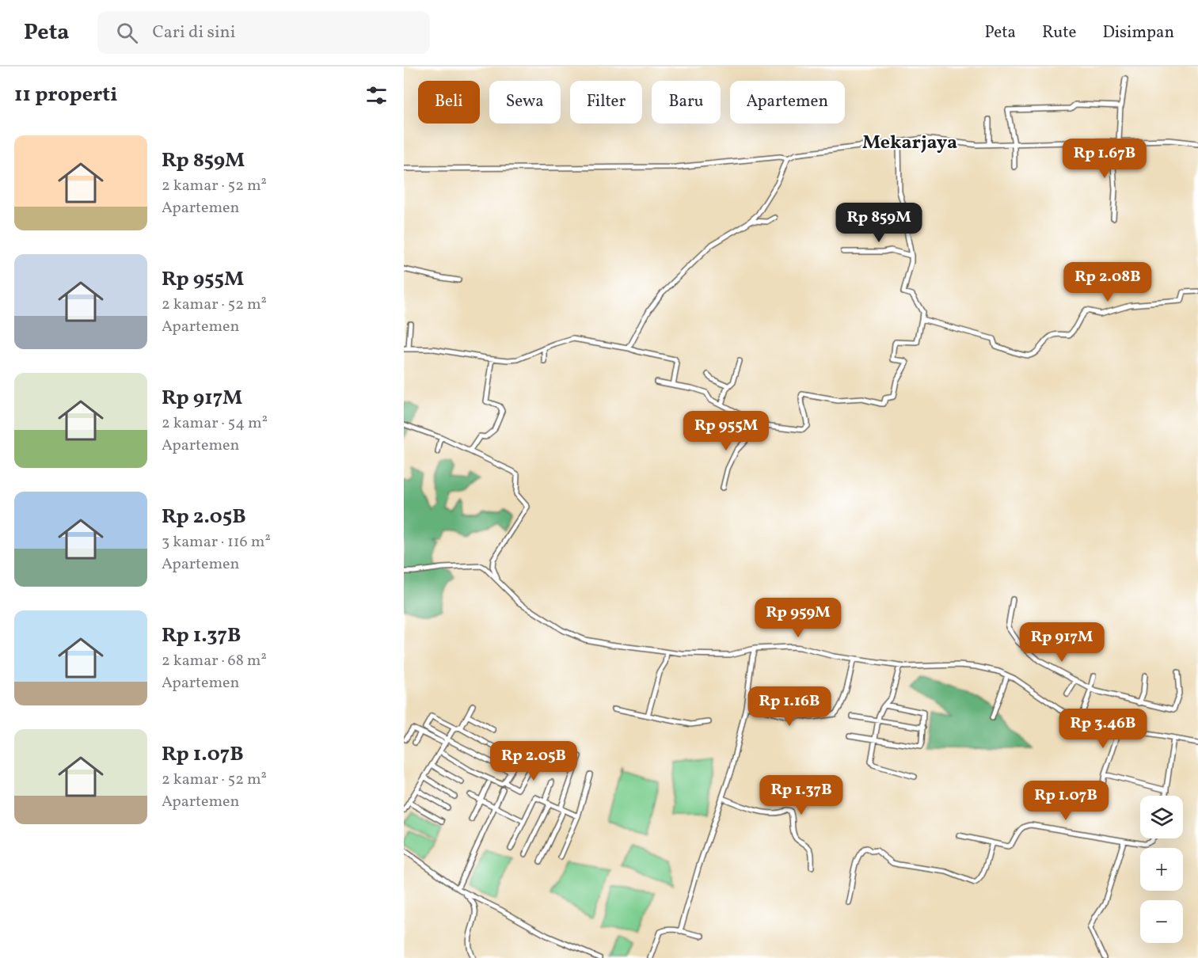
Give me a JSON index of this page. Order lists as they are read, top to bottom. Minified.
{"districts":["Mekarjaya"],"page":{"header":"Peta","search":"Cari di sini","nav":["Peta","Rute","Disimpan"],"heading":"11 properti","chip":["Beli","Sewa","Filter","Baru","Apartemen"],"list":[{"name":"Rp 859M","note":"2 kamar · 52 m² · Apartemen"},{"name":"Rp 955M","note":"2 kamar · 52 m² · Apartemen"},{"name":"Rp 917M","note":"2 kamar · 54 m² · Apartemen"},{"name":"Rp 2.05B","note":"3 kamar · 116 m² · Apartemen"},{"name":"Rp 1.37B","note":"2 kamar · 68 m² · Apartemen"},{"name":"Rp 1.07B","note":"2 kamar · 52 m² · Apartemen"}],"price":["Rp 1.67B","Rp 859M","Rp 2.08B","Rp 955M","Rp 959M","Rp 917M","Rp 1.16B","Rp 3.46B","Rp 2.05B","Rp 1.37B","Rp 1.07B"],"map_buttons":["+","−"]}}
